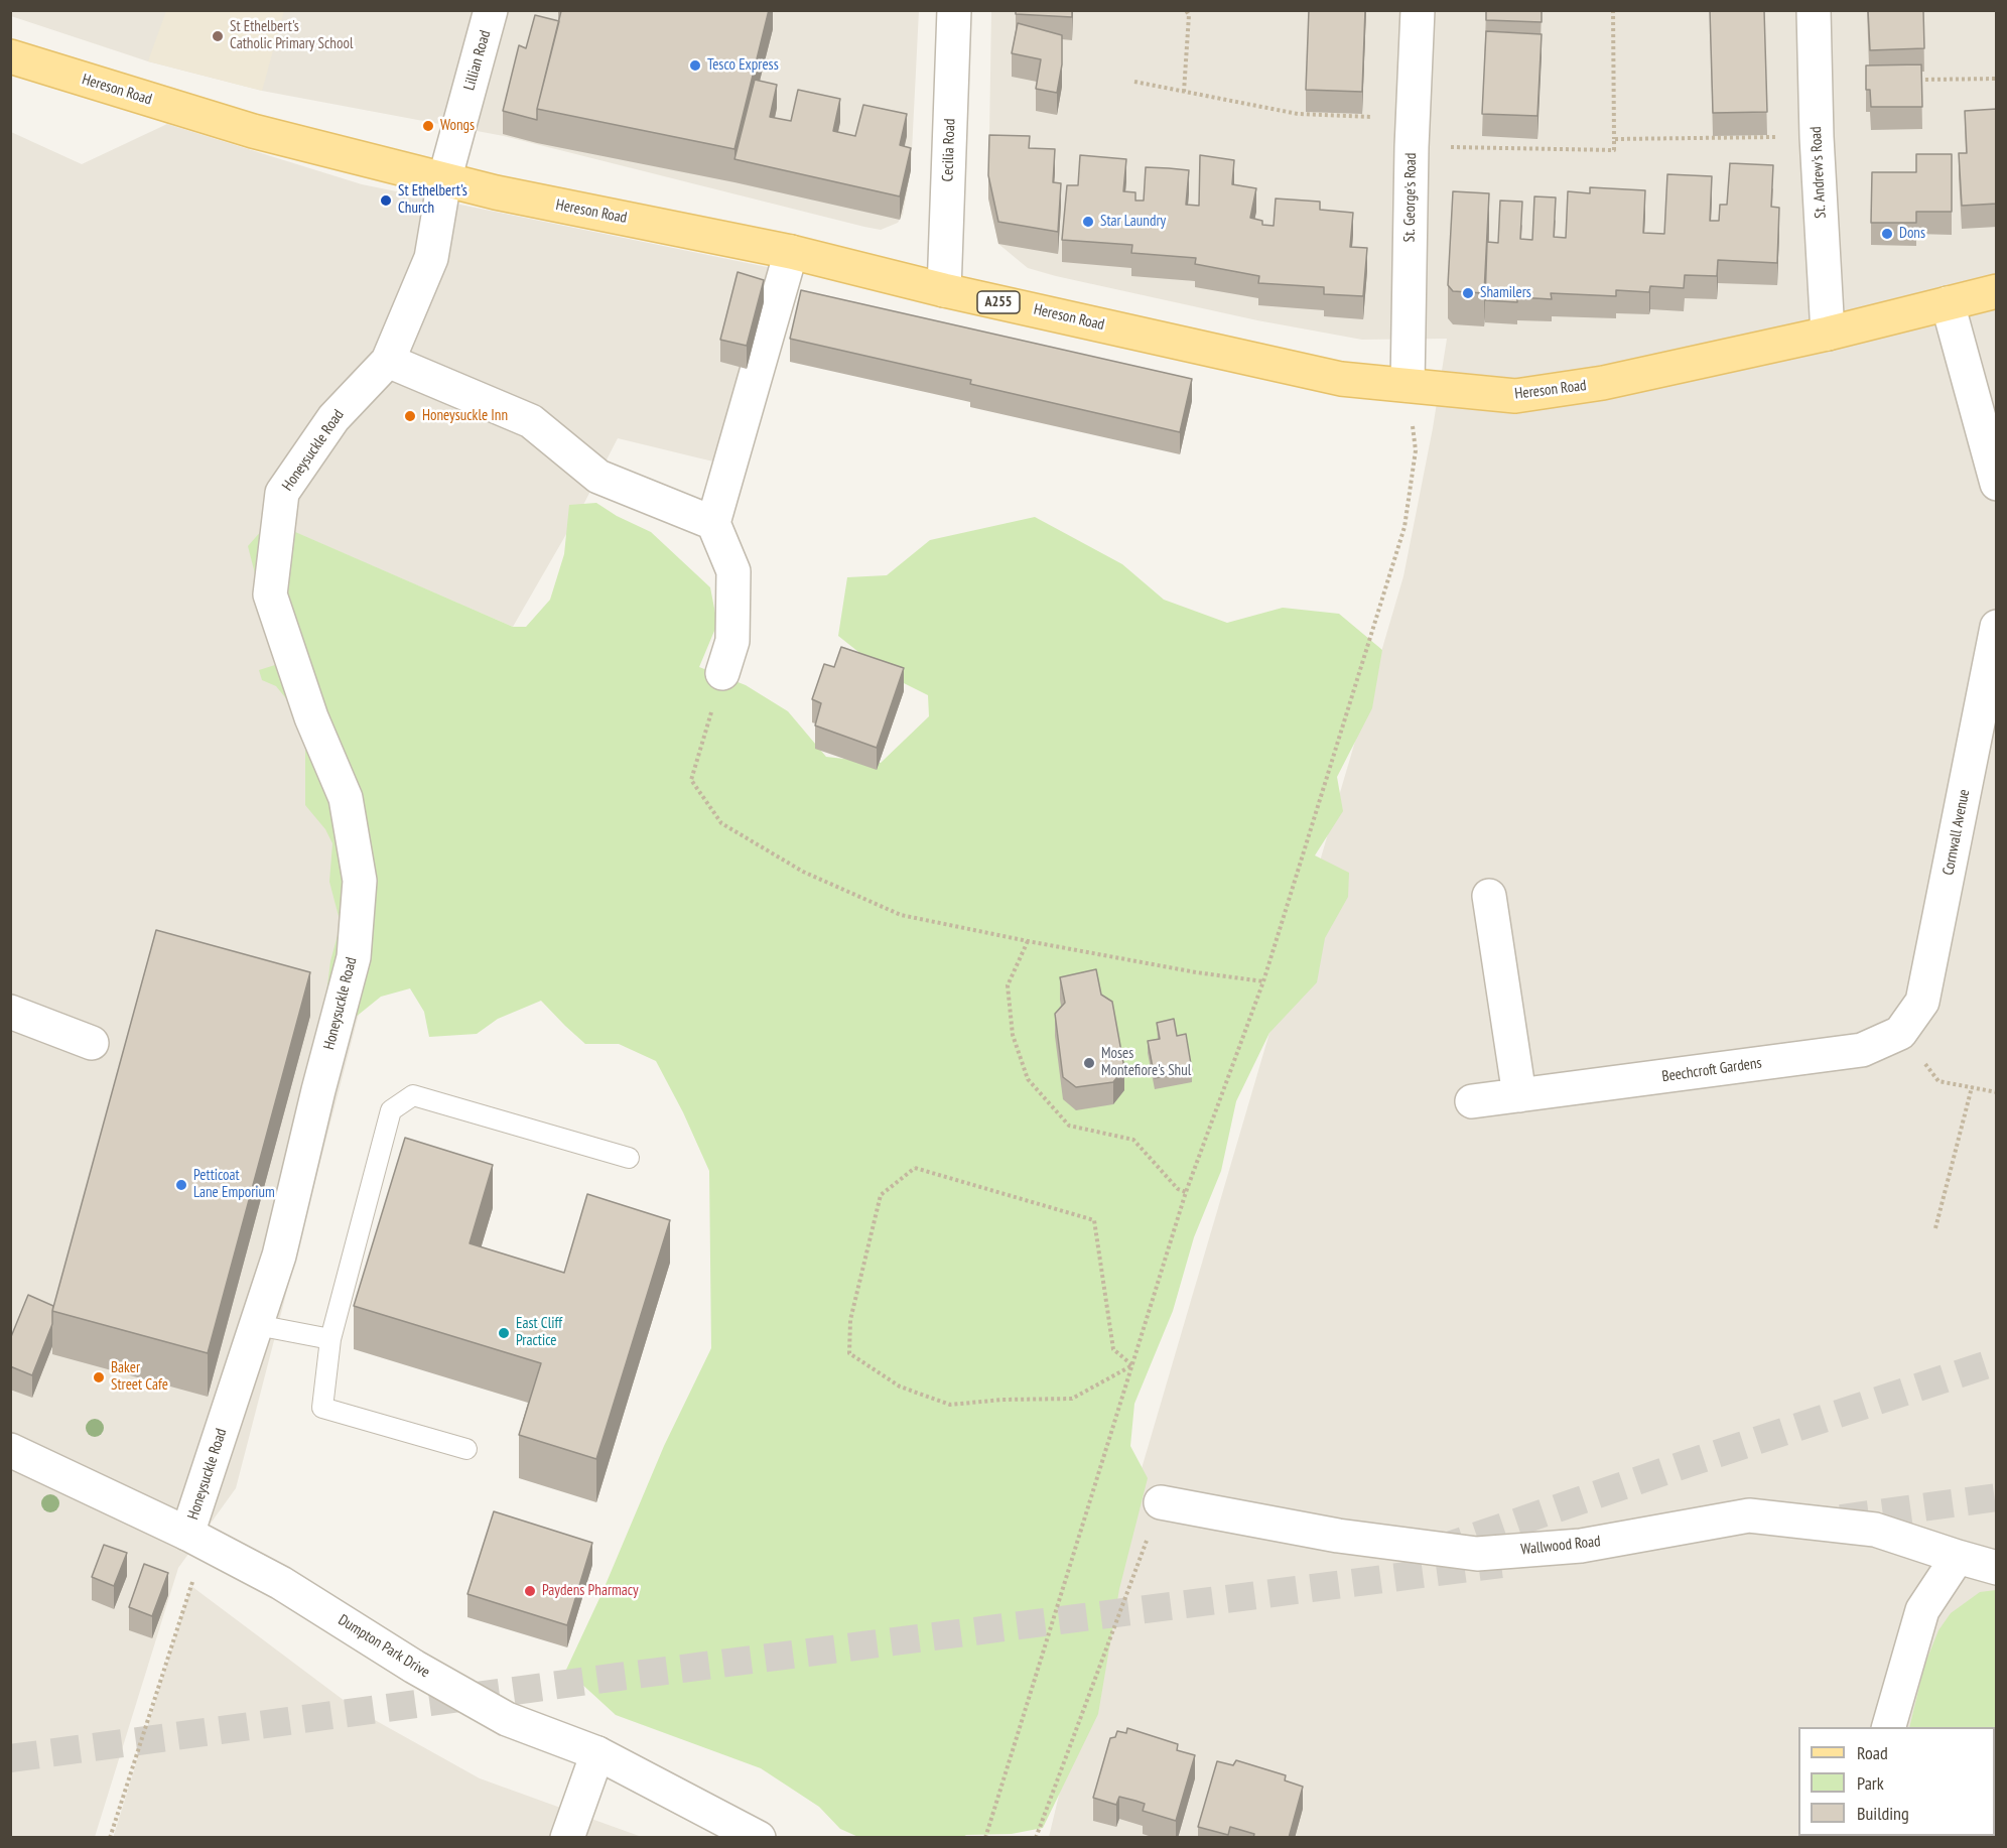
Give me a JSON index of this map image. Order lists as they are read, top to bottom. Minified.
{"streets":{"main road":["Hereson Road","A255"],"street":["Lillian Road","Cecilia Road","St. Andrew's Road","St. George's Road","Honeysuckle Road","Cornwall Avenue","Beechcroft Gardens","Wallwood Road","Dumpton Park Drive"]},"crossings":[["Lillian Road","Hereson Road"],["Lillian Road","Honeysuckle Road"],["Hereson Road","Cecilia Road"],["Hereson Road","St. Andrew's Road"],["Hereson Road","St. George's Road"],["Hereson Road","Honeysuckle Road"],["Honeysuckle Road","Dumpton Park Drive"],["Cornwall Avenue","Beechcroft Gardens"]],"places":["St Ethelbert's Catholic Primary School","Tesco Express","Wongs","St Ethelbert's Church","Star Laundry","Dons","Shamilers","Honeysuckle Inn","Moses Montefiore's Shul","Petticoat Lane Emporium","East Cliff Practice","Baker Street Cafe","Paydens Pharmacy"],"legend":["Road","Park","Building"]}
